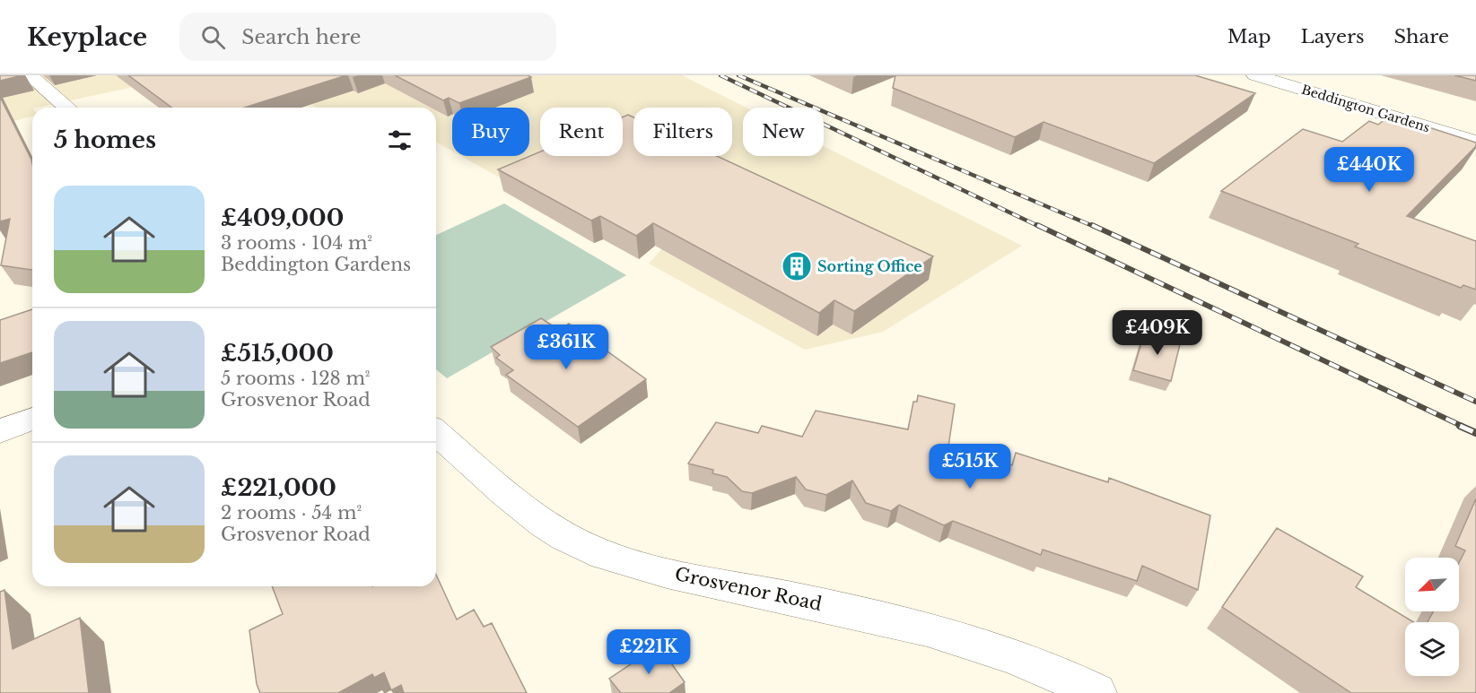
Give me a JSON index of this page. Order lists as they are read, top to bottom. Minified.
{"streets":{"street":["Beddington Gardens","Grosvenor Road"]},"places":{"building":["Sorting Office"]},"north":"bottom left","page":{"header":"Keyplace","search":"Search here","nav":["Map","Layers","Share"],"chip":["Buy","Rent","Filters","New"],"heading":"5 homes","price":["£440K","£409K","£361K","£515K","£221K"],"list":[{"name":"£409,000","note":"3 rooms · 104 m² · Beddington Gardens"},{"name":"£515,000","note":"5 rooms · 128 m² · Grosvenor Road"},{"name":"£221,000","note":"2 rooms · 54 m² · Grosvenor Road"}]}}
